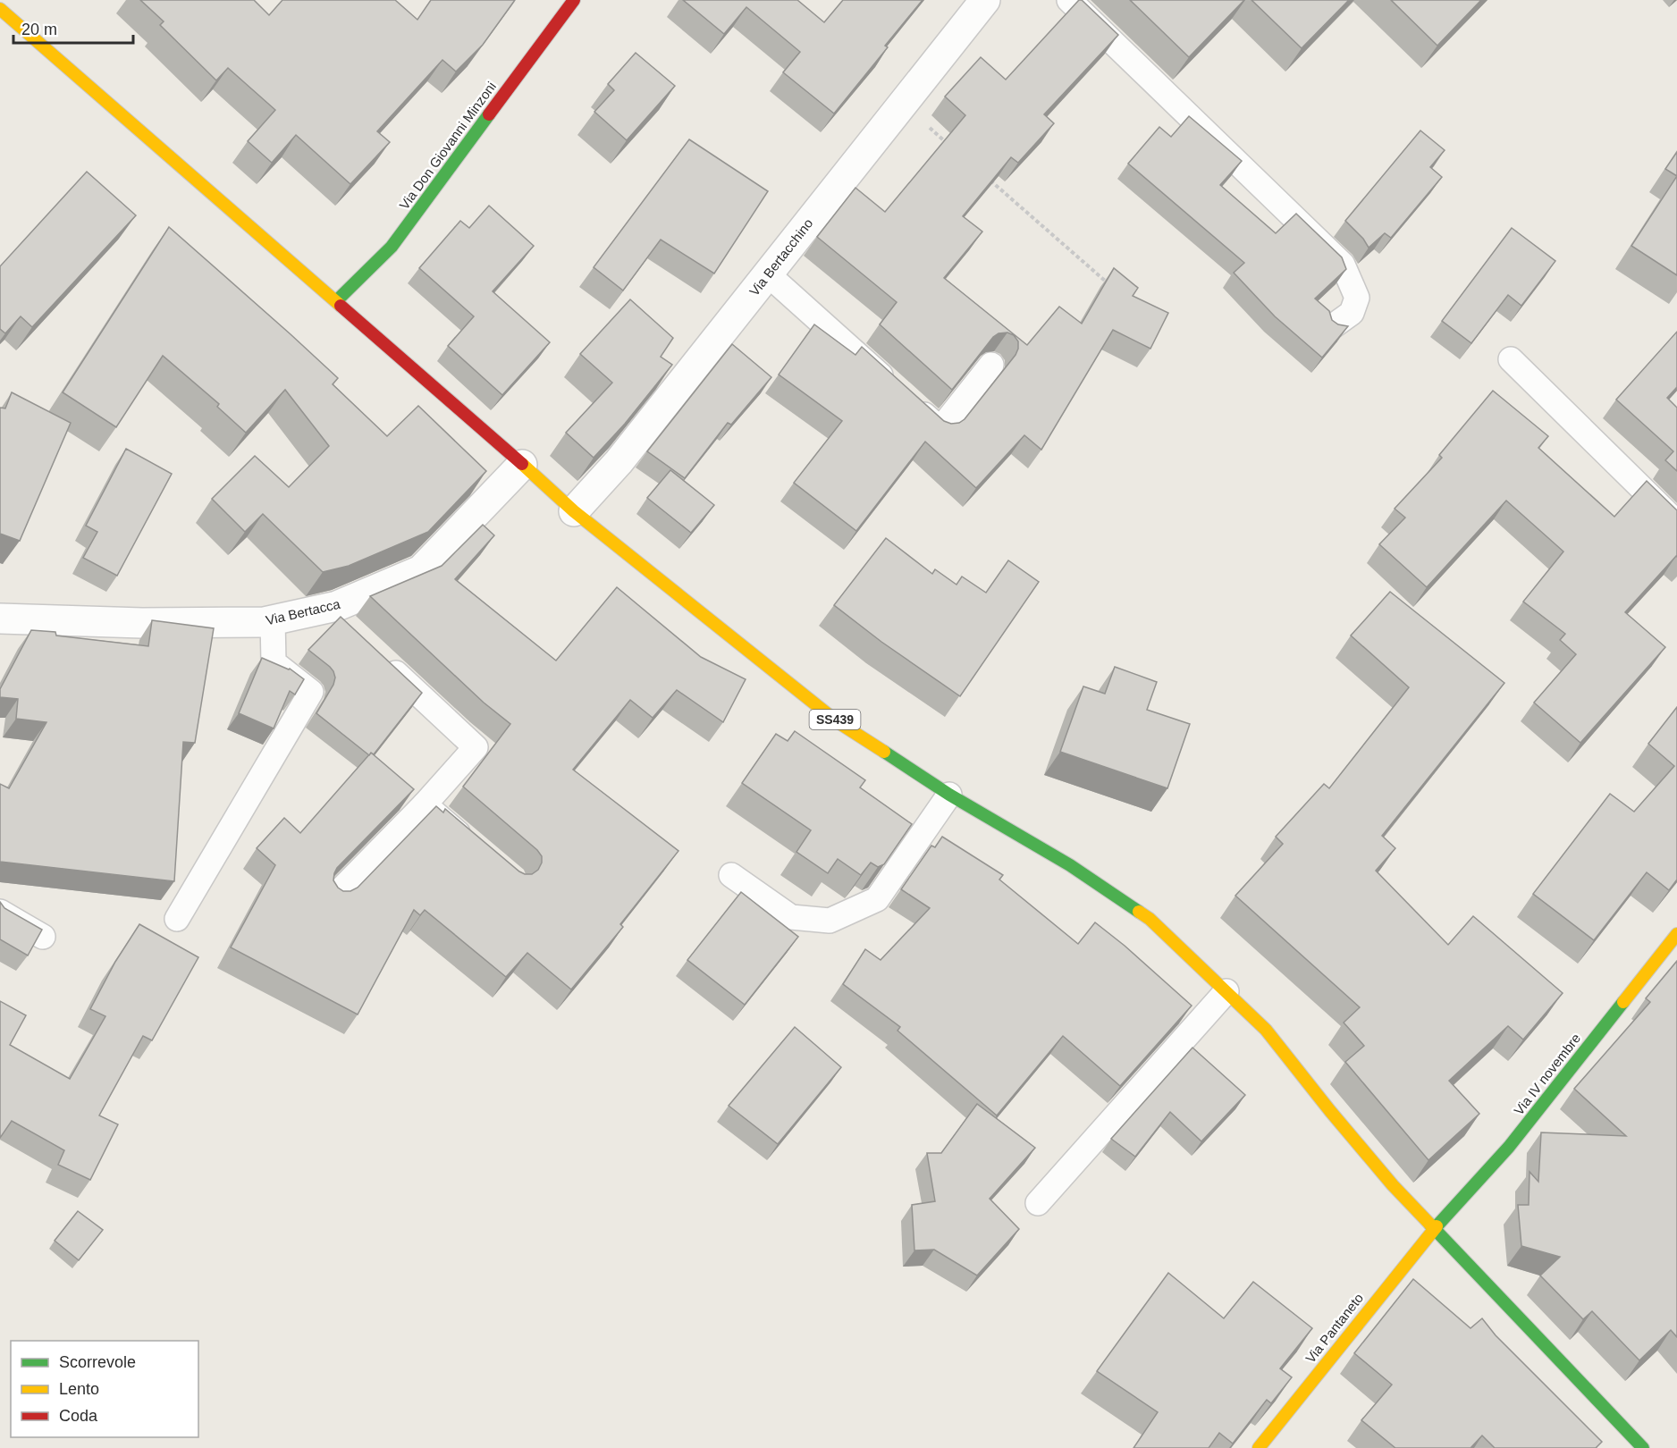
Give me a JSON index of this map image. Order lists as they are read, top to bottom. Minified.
{"streets":{"main road":["Via Don Giovanni Minzoni","SS439","Via IV novembre","Via Pantaneto"],"street":["Via Bertacchino","Via Bertacca"]},"crossings":[["Via Don Giovanni Minzoni","SS439"],["Via Bertacchino","SS439"],["Via Bertacca","SS439"],["SS439","Via IV novembre"],["SS439","Via Pantaneto"],["Via IV novembre","Via Pantaneto"]],"legend":["Scorrevole","Lento","Coda"],"scale_bar":"20 m"}
